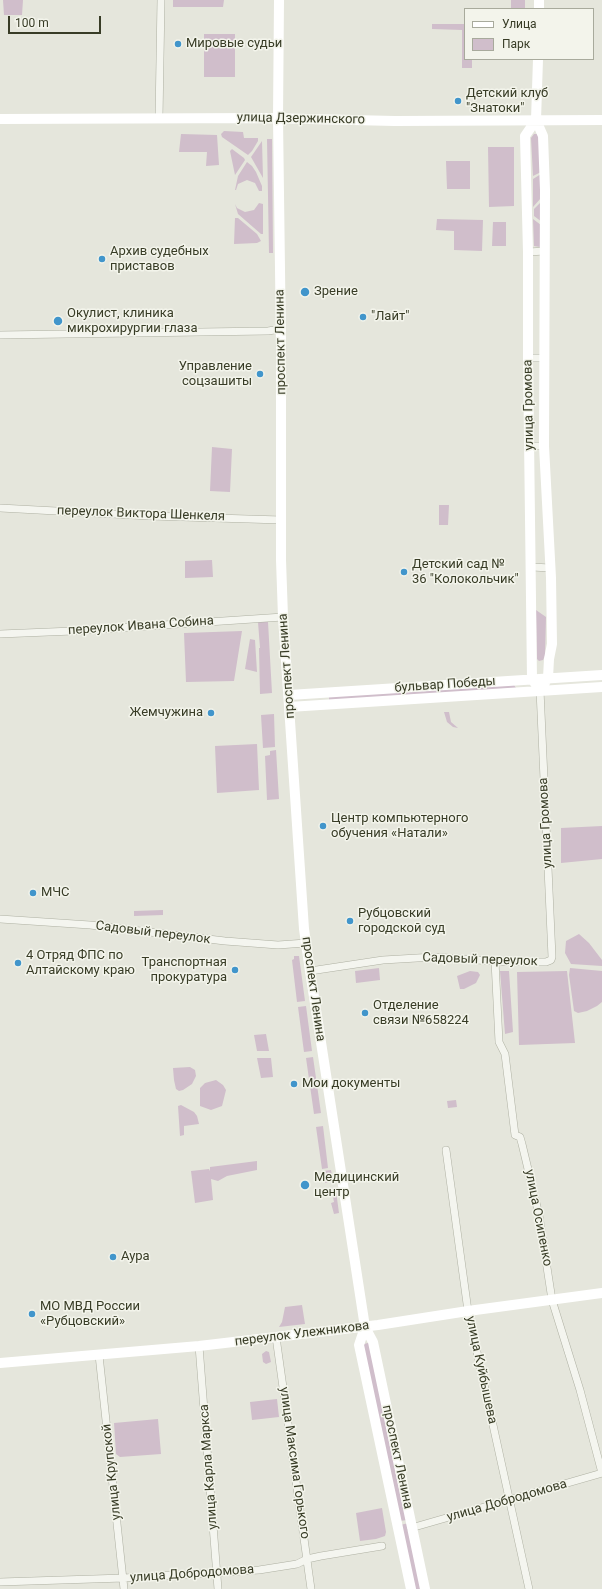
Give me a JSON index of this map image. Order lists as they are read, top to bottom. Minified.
{"streets":{"main road":["улица Дзержинского","проспект Ленина","улица Громова","бульвар Победы","переулок Улежникова"],"street":["переулок Виктора Шенкеля","переулок Ивана Собина","Садовый переулок","улица Осипенко","улица Куйбышева","улица Максима Горького","улица Карла Маркса","улица Крупской","улица Добродомова"]},"crossings":[["улица Дзержинского","проспект Ленина"],["улица Дзержинского","улица Громова"],["проспект Ленина","переулок Виктора Шенкеля"],["проспект Ленина","переулок Ивана Собина"],["проспект Ленина","бульвар Победы"],["проспект Ленина","Садовый переулок"],["проспект Ленина","переулок Улежникова"],["проспект Ленина","улица Добродомова"],["улица Громова","бульвар Победы"],["улица Громова","Садовый переулок"],["Садовый переулок","улица Осипенко"],["улица Осипенко","переулок Улежникова"],["улица Осипенко","улица Добродомова"],["переулок Улежникова","улица Куйбышева"],["переулок Улежникова","улица Максима Горького"],["переулок Улежникова","улица Карла Маркса"],["переулок Улежникова","улица Крупской"],["улица Куйбышева","улица Добродомова"],["улица Максима Горького","улица Добродомова"],["улица Карла Маркса","улица Добродомова"],["улица Крупской","улица Добродомова"]],"places":["Мировые судьи","Детский клуб \"Знатоки\"","Архив судебных приставов","Зрение","\"Лайт\"","Окулист, клиника микрохирургии глаза","Управление соцзашиты","Детский сад № 36 \"Колокольчик\"","Жемчужина","Центр компьютерного обучения «Натали»","МЧС","Рубцовский городской суд","4 Отряд ФПС по Алтайскому краю","Транспортная прокуратура","Отделение связи №658224","Мои документы","Медицинский центр","Аура","МО МВД России «Рубцовский»"],"legend":["Улица","Парк"],"scale_bar":"100 m"}
